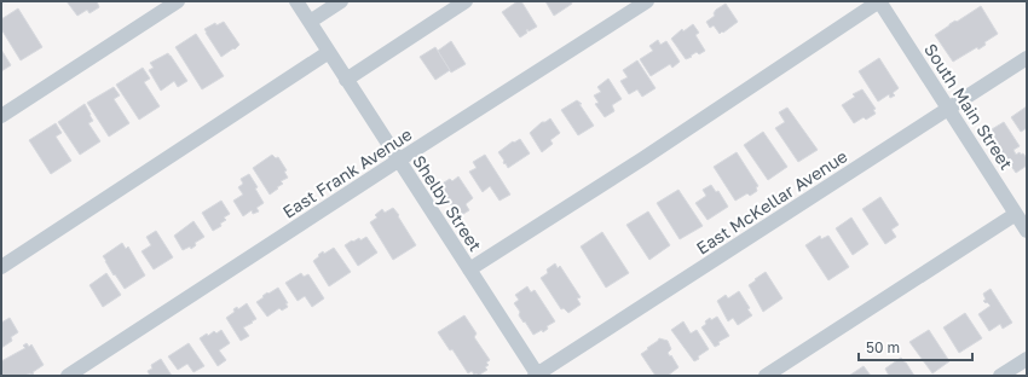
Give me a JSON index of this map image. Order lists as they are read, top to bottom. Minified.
{"streets":{"street":["South Main Street","East Frank Avenue","East McKellar Avenue","Shelby Street"]},"crossings":[["South Main Street","East McKellar Avenue"],["East Frank Avenue","Shelby Street"],["East McKellar Avenue","Shelby Street"]],"scale_bar":"50 m"}
